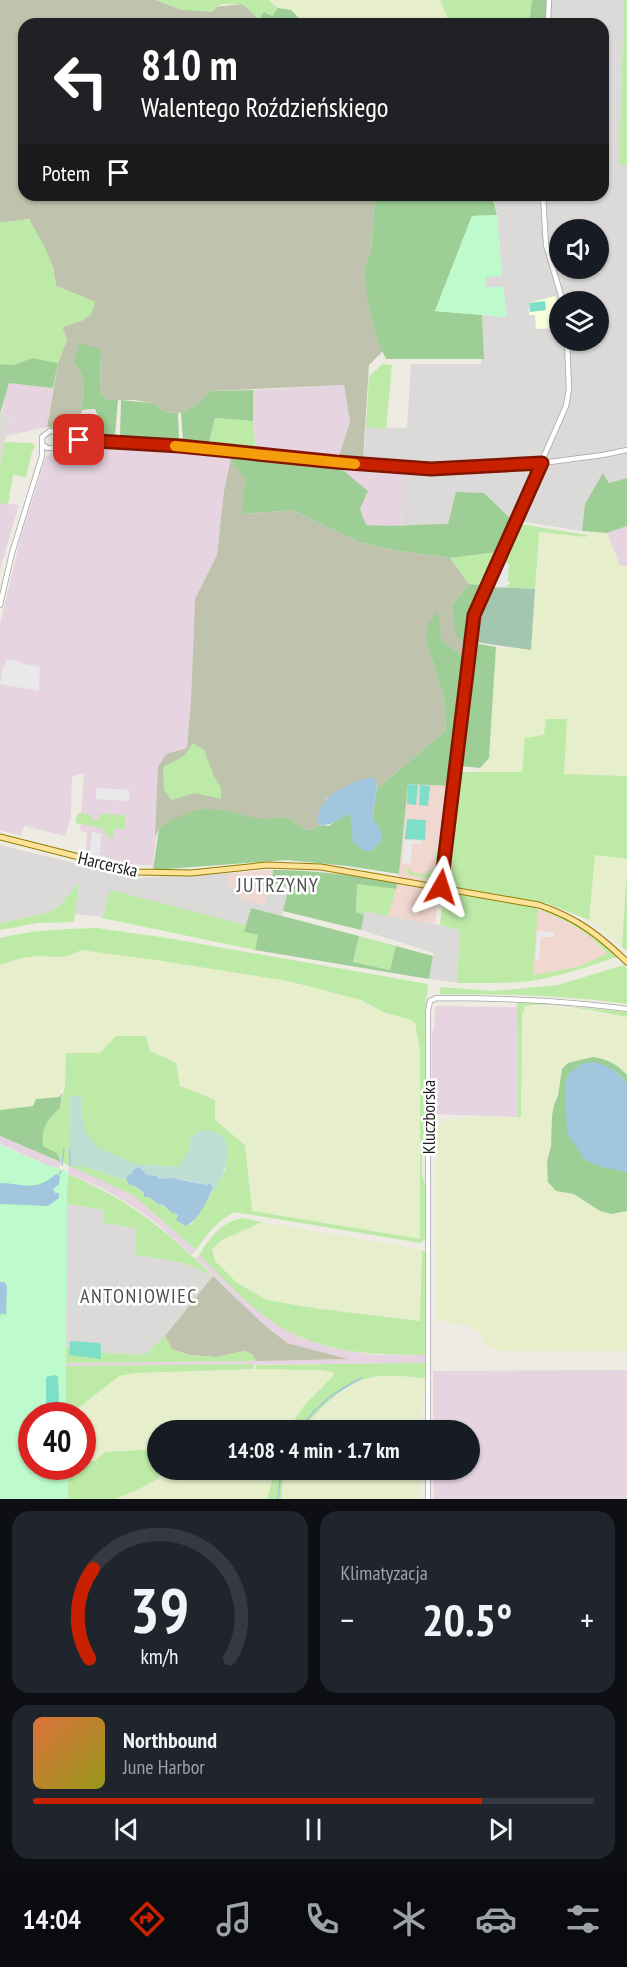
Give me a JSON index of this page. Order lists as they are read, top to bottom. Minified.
{"streets":{"main road":["Harcerska"],"street":["Kluczborska"]},"districts":["JUTRZYNY","ANTONIOWIEC"],"page":{"turn":["810 m","Walentego Roździeńskiego"],"then":"Potem","limit":"40","trip":"14:08 · 4 min · 1.7 km","tile":"Klimatyzacja","heat":["−","20.5°","+"],"song":["Northbound","June Harbor"],"tabs":"14:04","gauge":["39","km/h"]}}
